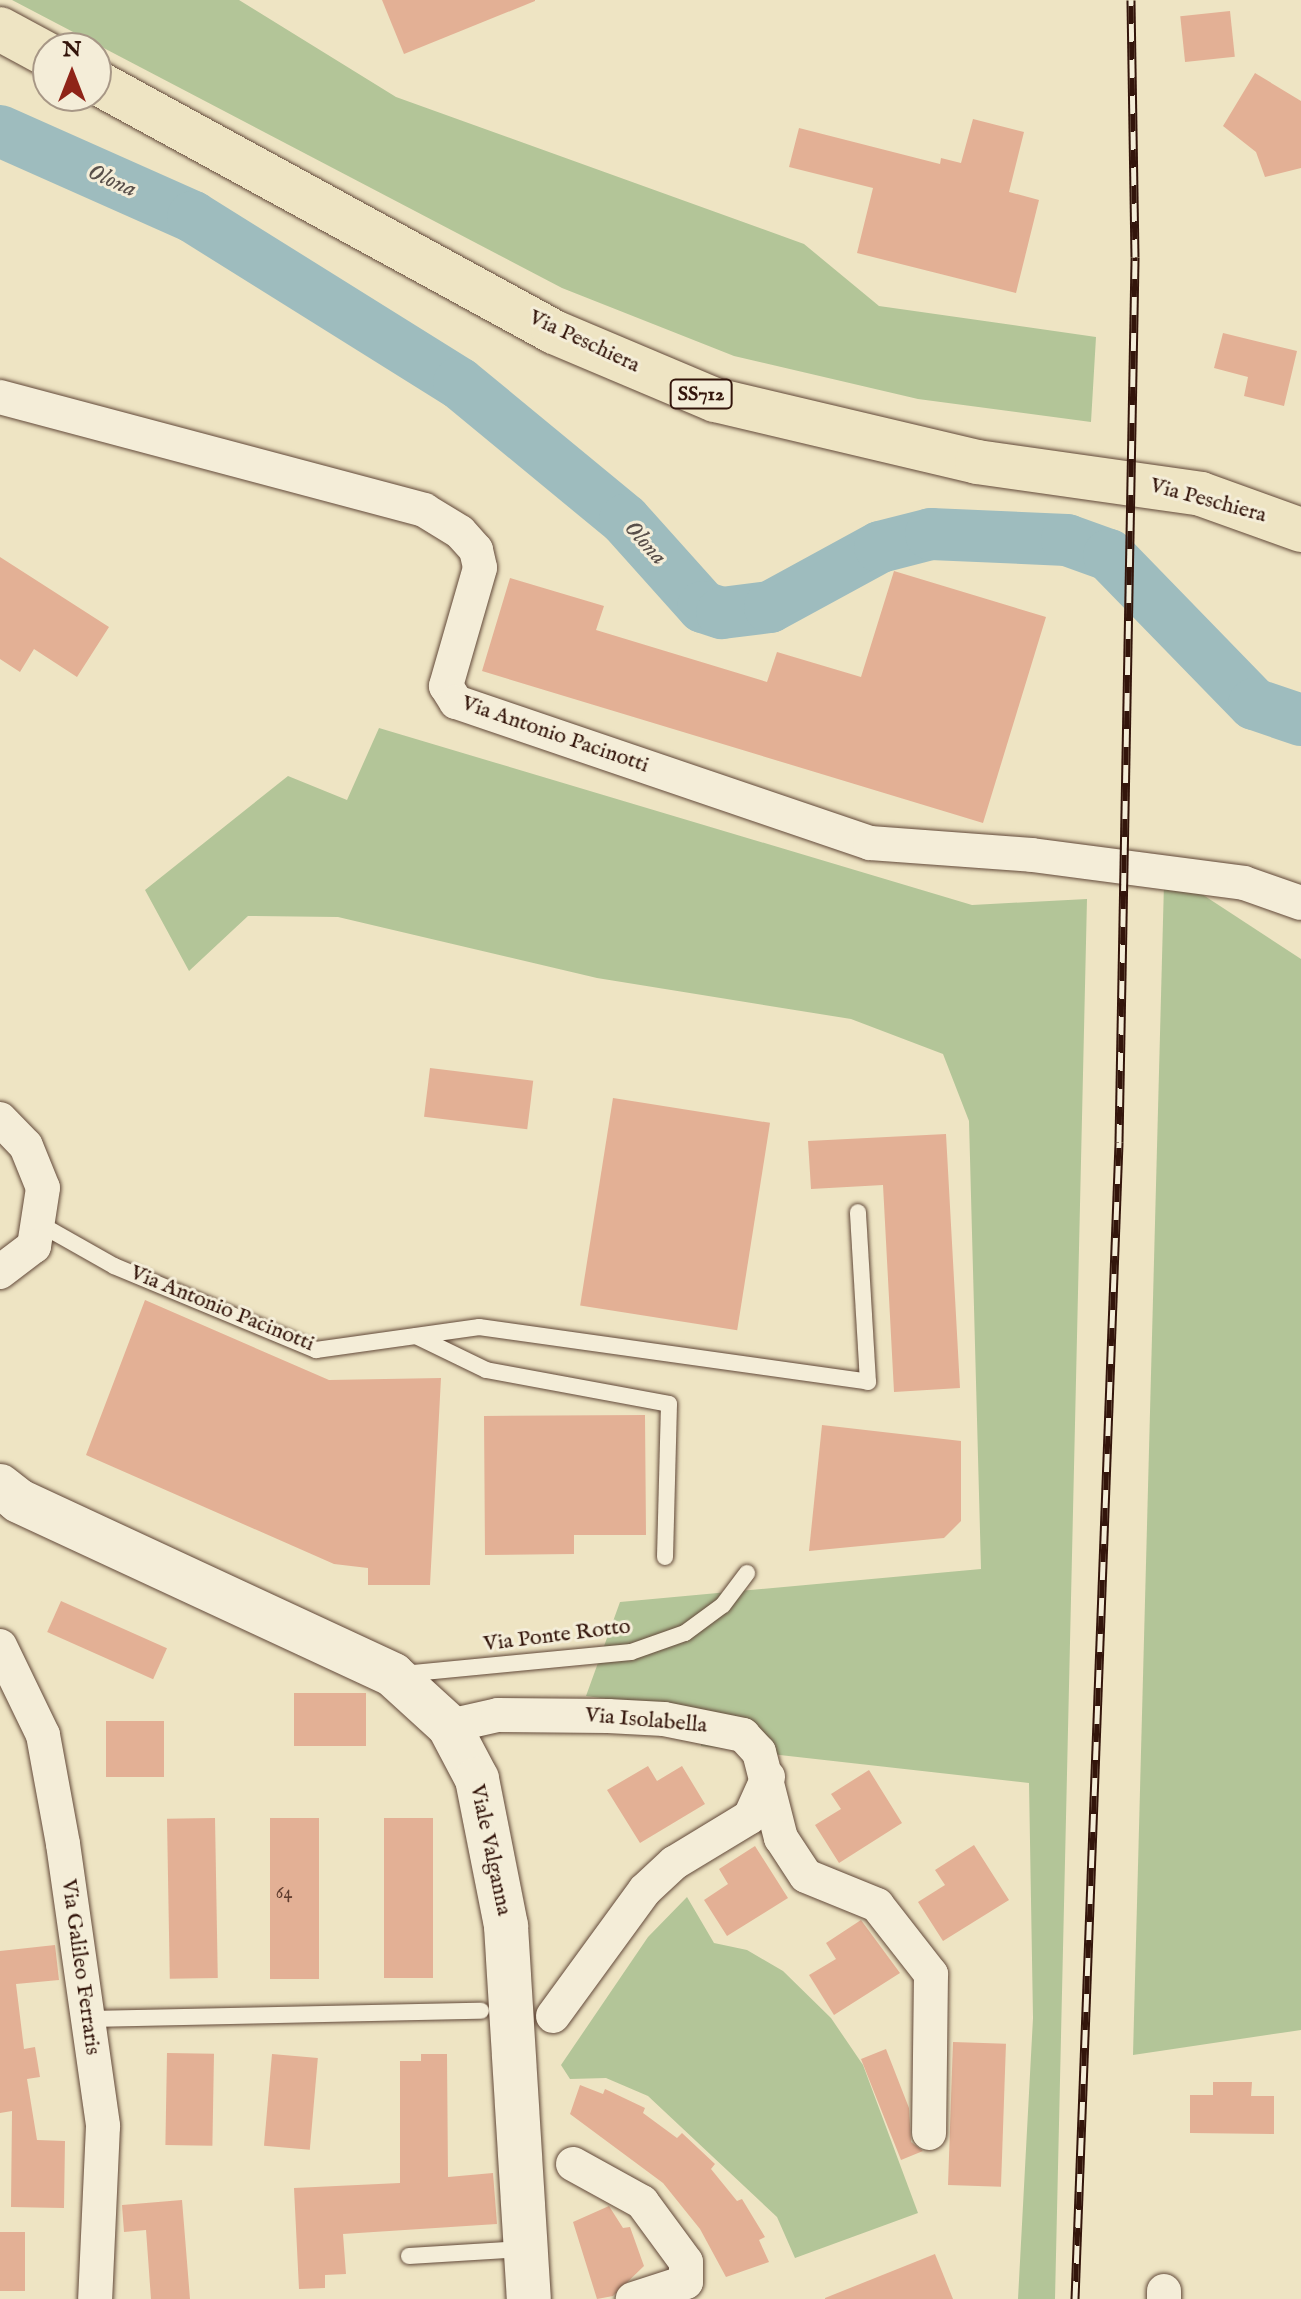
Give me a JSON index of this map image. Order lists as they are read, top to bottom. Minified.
{"streets":{"main road":["Via Peschiera","SS712","Viale Valganna"],"street":["Via Antonio Pacinotti","Via Isolabella","Via Galileo Ferraris"],"lane":["Via Ponte Rotto"]},"crossings":[["Via Ponte Rotto","Viale Valganna"],["Via Isolabella","Viale Valganna"]],"water":["Olona"],"house_numbers":["64"],"north":"top"}
